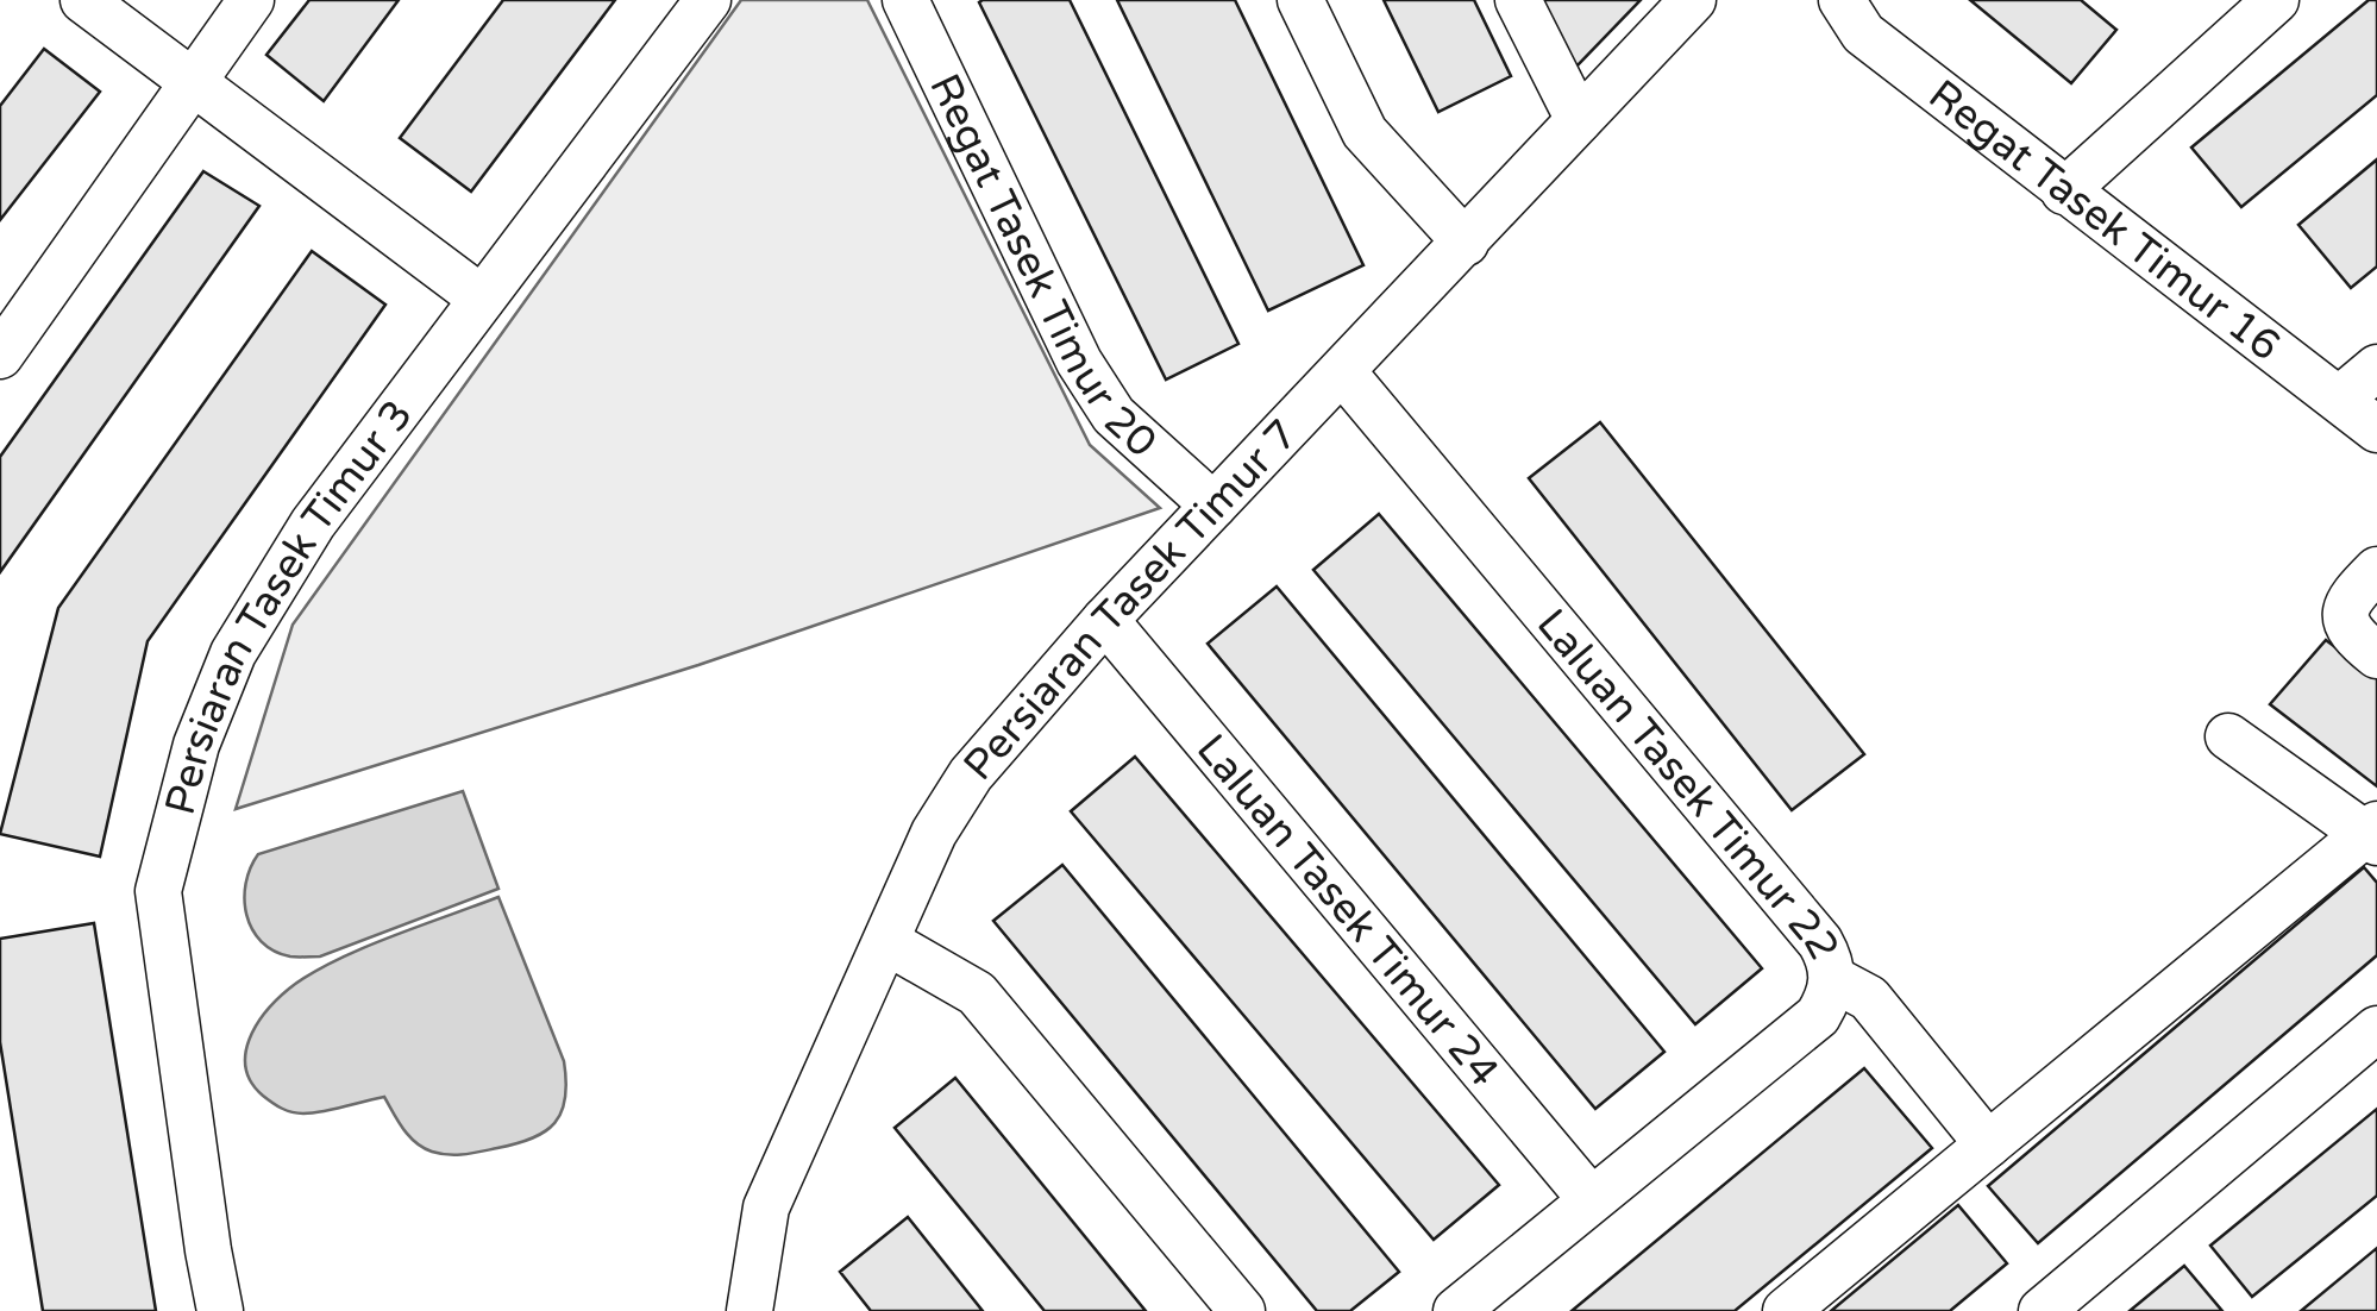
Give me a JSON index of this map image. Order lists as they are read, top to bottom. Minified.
{"streets":{"street":["Regat Tasek Timur 16","Regat Tasek Timur 20","Persiaran Tasek Timur 7","Persiaran Tasek Timur 3","Laluan Tasek Timur 22","Laluan Tasek Timur 24"]},"crossings":[["Regat Tasek Timur 20","Persiaran Tasek Timur 7"],["Persiaran Tasek Timur 7","Laluan Tasek Timur 22"],["Persiaran Tasek Timur 7","Laluan Tasek Timur 24"],["Laluan Tasek Timur 22","Laluan Tasek Timur 24"]]}
